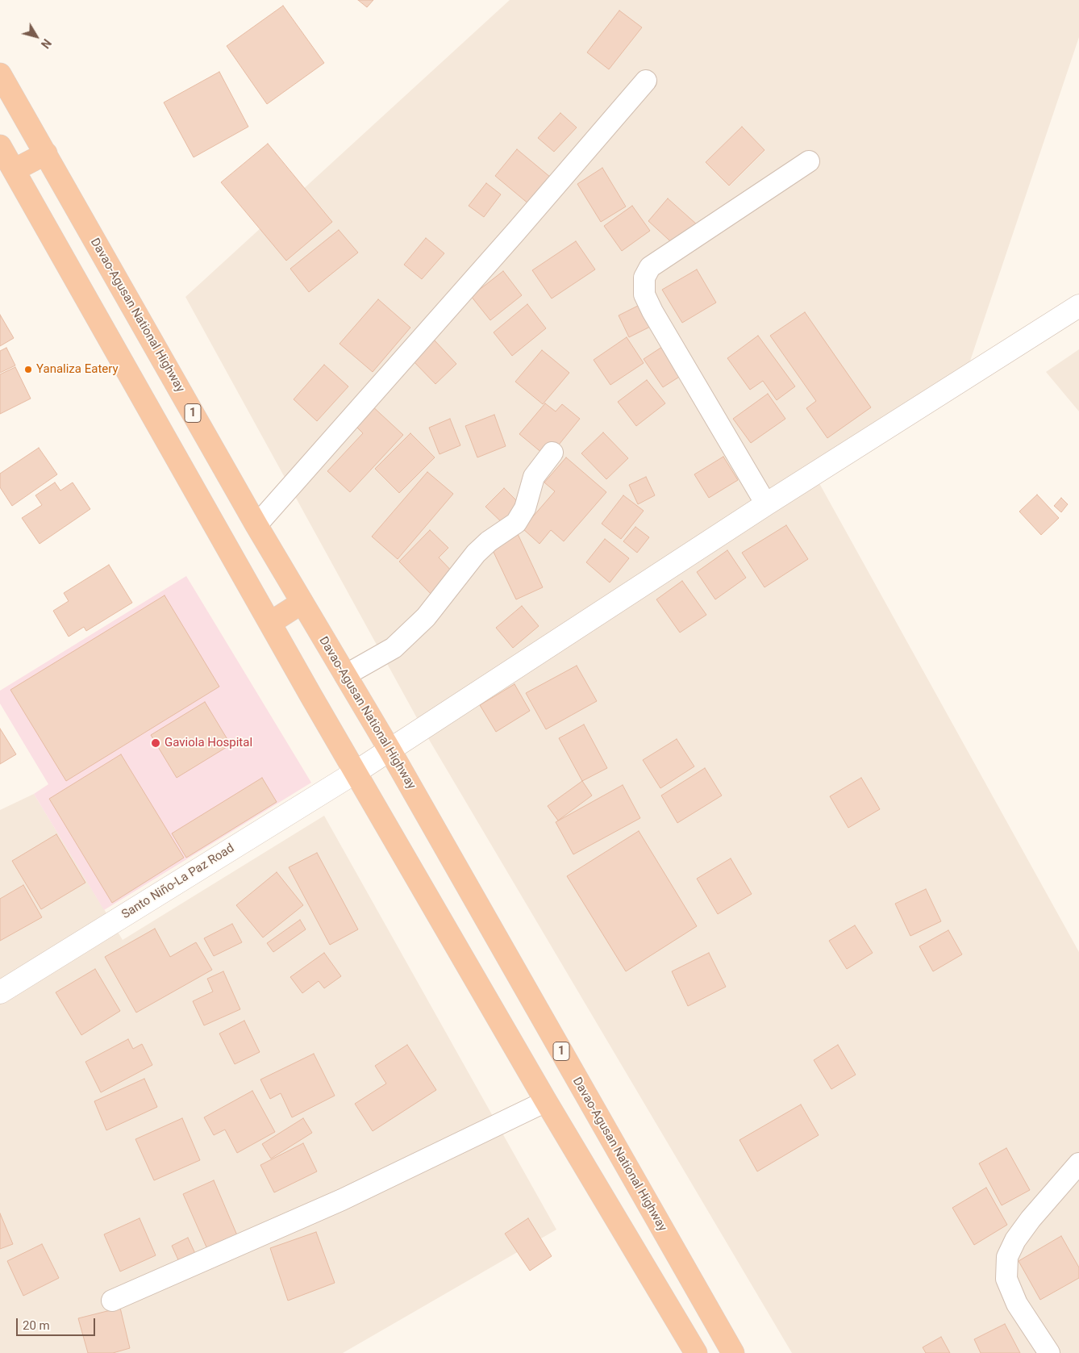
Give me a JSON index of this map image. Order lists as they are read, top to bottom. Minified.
{"streets":{"highway":["Davao-Agusan National Highway","1"],"street":["Santo Niño-La Paz Road"]},"crossings":[["Davao-Agusan National Highway","Santo Niño-La Paz Road"]],"places":["Yanaliza Eatery","Gaviola Hospital"],"scale_bar":"20 m","north":"bottom right"}
